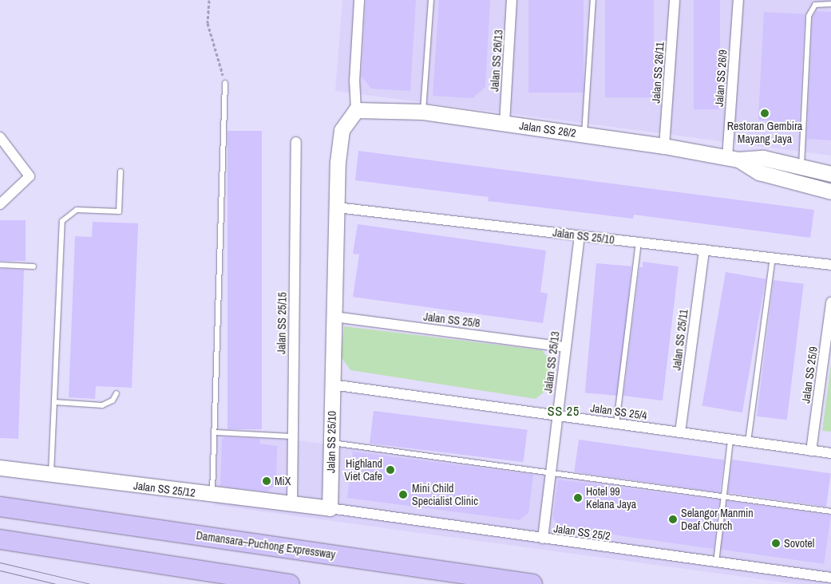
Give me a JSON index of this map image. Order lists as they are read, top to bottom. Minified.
{"streets":{"highway":["Damansara–Puchong Expressway"],"street":["Jalan SS 26/13","Jalan SS 26/11","Jalan SS 26/9","Jalan SS 26/2","Jalan SS 25/10","Jalan SS 25/8","Jalan SS 25/15","Jalan SS 25/11","Jalan SS 25/13","Jalan SS 25/9","Jalan SS 25/4","Jalan SS 25/12","Jalan SS 25/2"]},"crossings":[["Jalan SS 26/13","Jalan SS 26/2"],["Jalan SS 26/11","Jalan SS 26/2"],["Jalan SS 26/9","Jalan SS 26/2"],["Jalan SS 26/2","Jalan SS 25/10"],["Jalan SS 25/10","Jalan SS 25/8"],["Jalan SS 25/10","Jalan SS 25/11"],["Jalan SS 25/10","Jalan SS 25/13"],["Jalan SS 25/10","Jalan SS 25/4"],["Jalan SS 25/10","Jalan SS 25/12"],["Jalan SS 25/10","Jalan SS 25/2"],["Jalan SS 25/8","Jalan SS 25/13"],["Jalan SS 25/15","Jalan SS 25/12"],["Jalan SS 25/11","Jalan SS 25/4"],["Jalan SS 25/13","Jalan SS 25/4"],["Jalan SS 25/13","Jalan SS 25/2"],["Jalan SS 25/9","Jalan SS 25/4"],["Jalan SS 25/12","Jalan SS 25/2"]],"districts":["SS 25"],"places":["Restoran Gembira Mayang Jaya","Highland Viet Cafe","MiX","Mini Child Specialist Clinic","Hotel 99 Kelana Jaya","Selangor Manmin Deaf Church","Sovotel"]}
